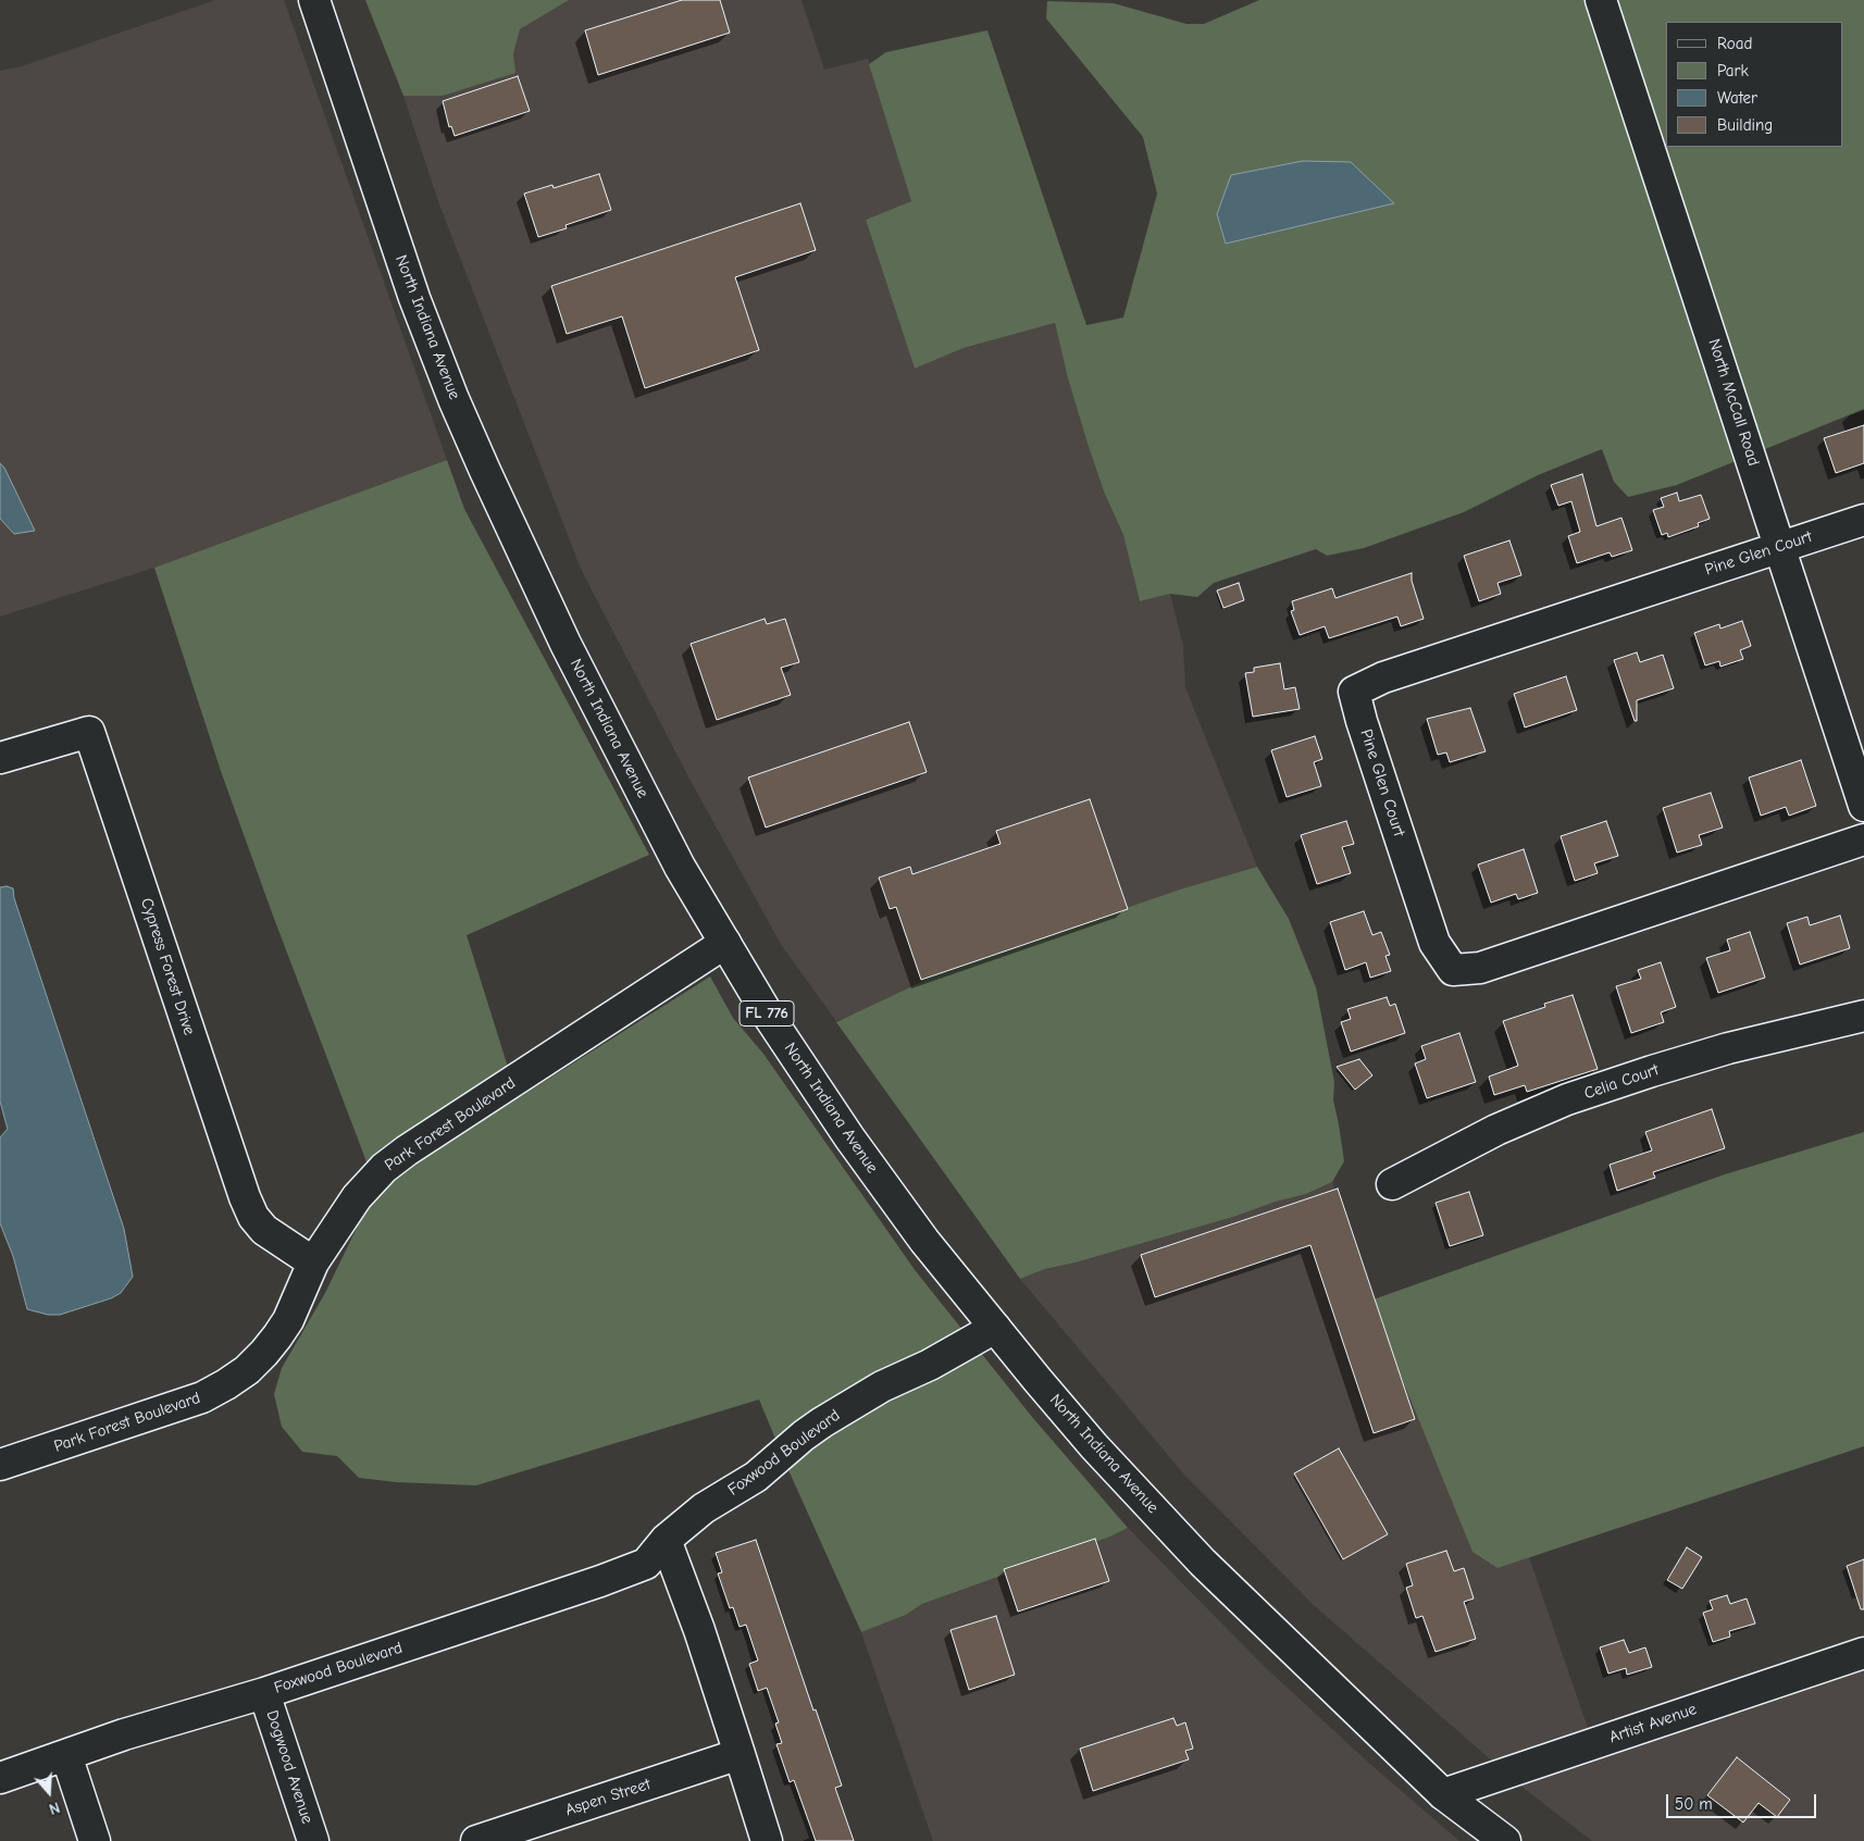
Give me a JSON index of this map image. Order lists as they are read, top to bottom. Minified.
{"streets":{"street":["North Indiana Avenue","North McCall Road","Pine Glen Court","Cypress Forest Drive","FL 776","Celia Court","Park Forest Boulevard","Foxwood Boulevard","Artist Avenue","Dogwood Avenue","Aspen Street"]},"crossings":[["North Indiana Avenue","Park Forest Boulevard"],["North Indiana Avenue","Foxwood Boulevard"],["North Indiana Avenue","Artist Avenue"],["North McCall Road","Pine Glen Court"],["Cypress Forest Drive","Park Forest Boulevard"],["Foxwood Boulevard","Dogwood Avenue"]],"legend":["Road","Park","Water","Building"],"scale_bar":"50 m","north":"bottom"}
